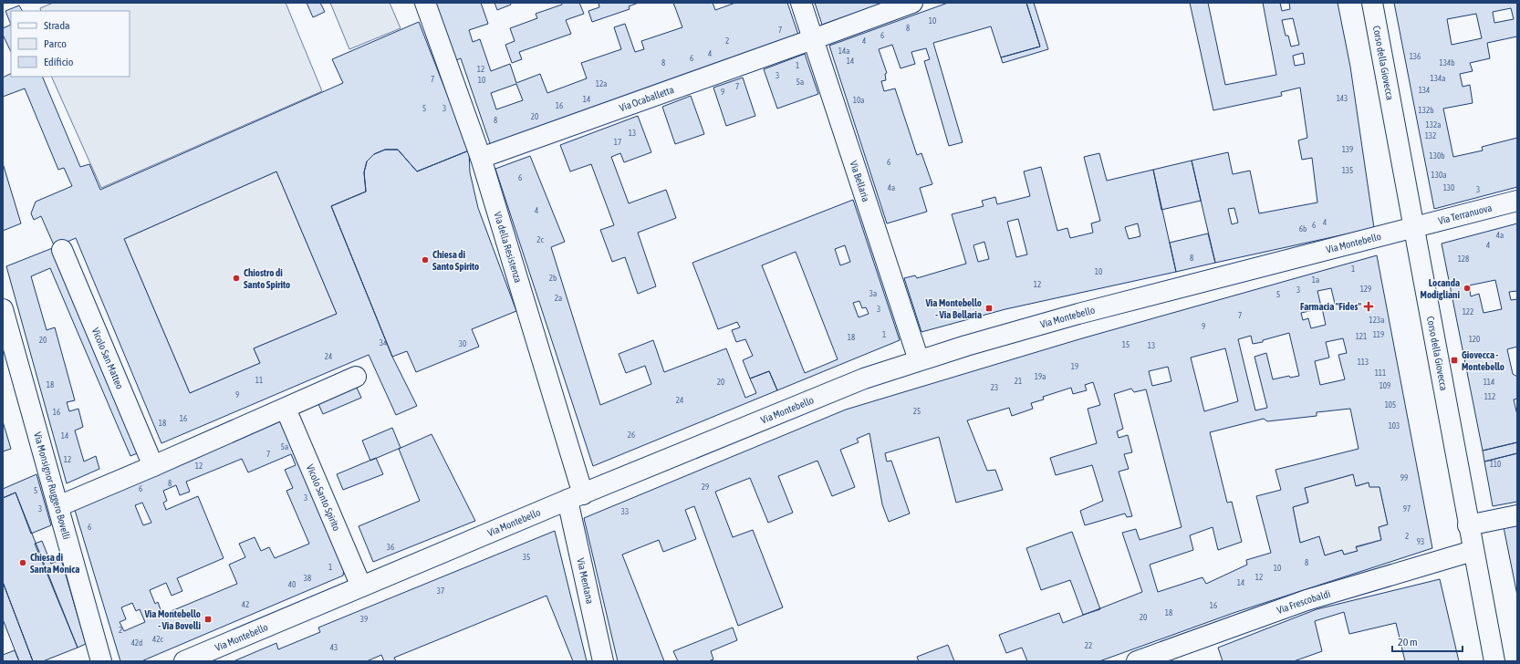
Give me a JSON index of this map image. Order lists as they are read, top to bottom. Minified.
{"streets":{"street":["Corso della Giovecca","Via Ocaballetta","Via Bellaria","Via Terranuova","Via Montebello","Via della Resistenza","Vicolo San Matteo","Via Monsignor Ruggero Bovelli","Vicolo Santo Spirito","Via Mentana","Via Frescobaldi"]},"crossings":[["Corso della Giovecca","Via Terranuova"],["Corso della Giovecca","Via Montebello"],["Corso della Giovecca","Via Frescobaldi"],["Via Ocaballetta","Via Bellaria"],["Via Ocaballetta","Via della Resistenza"],["Via Bellaria","Via Montebello"],["Via Terranuova","Via Montebello"],["Via Montebello","Via della Resistenza"],["Via Montebello","Vicolo Santo Spirito"],["Via Montebello","Via Mentana"],["Via della Resistenza","Via Mentana"]],"places":{"other":["Chiesa di Santo Spirito","Chiostro di Santo Spirito","Locanda Modigliani","Chiesa di Santa Monica"],"health":["Farmacia \"Fides\""],"transit":["Via Montebello - Via Bellaria","Giovecca - Montebello","Via Montebello - Via Bovelli"]},"house_numbers":["10","8","7","6","2","4","14a","4","136","6","14","8","134b","1","12","3","134a","7","10","5a","12a","7","134","9","143","14","10a","16","5","3","132b","20","8","132a","13","132","17","139","130b","6","135","130a","6","4a","130","3","4","4","6","6b","4a","2c","4","8","128","1","10","2b","1a","12","129","3","3a","5","2a","3","122","7","123a","9","1","119","121","18","120","20","34","30","15","13","24","113","19","111","19a","11","21","20","114","18","109","23","9","112","24","105","25","16","16","18","103","26","14","5a","7","12","110","12","99","8","29","6","5","3","3","97","33","6","2","93","36","35","8","1","10","12","38","14","40","37","42","16","18","20","39","2","42c","42d","22","43"],"legend":["Strada","Parco","Edificio"],"scale_bar":"20 m"}
